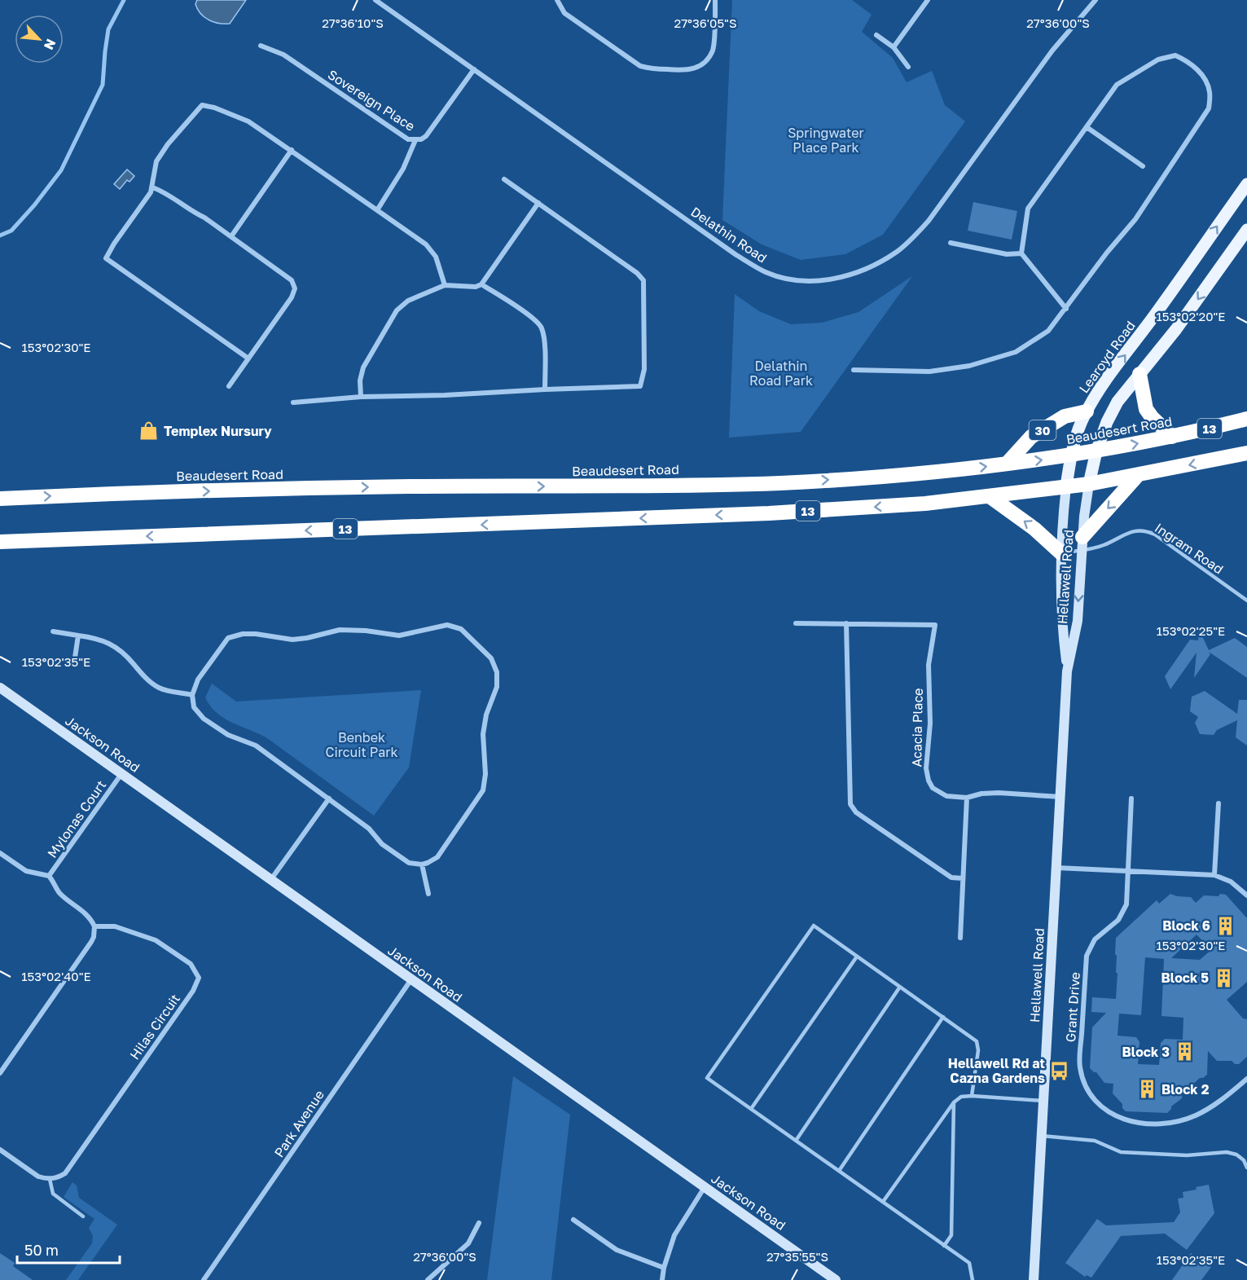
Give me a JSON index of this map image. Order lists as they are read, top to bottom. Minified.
{"streets":{"highway":["13","30","Beaudesert Road"],"main road":["Learoyd Road"],"street":["Sovereign Place","Delathin Road","Hellawell Road","Acacia Place","Jackson Road","Mylonas Court","Grant Drive","Hilas Circuit","Park Avenue"],"lane":["Ingram Road"]},"crossings":[["Sovereign Place","Delathin Road"],["Learoyd Road","13"],["Learoyd Road","30"],["Learoyd Road","Beaudesert Road"],["Learoyd Road","Hellawell Road"],["13","Hellawell Road"],["30","Beaudesert Road"],["Ingram Road","Hellawell Road"],["Hellawell Road","Acacia Place"],["Jackson Road","Mylonas Court"],["Jackson Road","Park Avenue"]],"parks":["Springwater Place Park","Delathin Road Park","Benbek Circuit Park"],"places":{"shop":["Templex Nursury"],"building":["Block 6","Block 5","Block 3","Block 2"],"bus stop":["Hellawell Rd at Cazna Gardens"]},"scale_bar":"50 m","north":"bottom right","coordinates":["27°36'10\"S","27°36'05\"S","27°36'00\"S","153°02'20\"E","153°02'30\"E","153°02'25\"E","153°02'35\"E","153°02'40\"E","27°35'55\"S"]}
